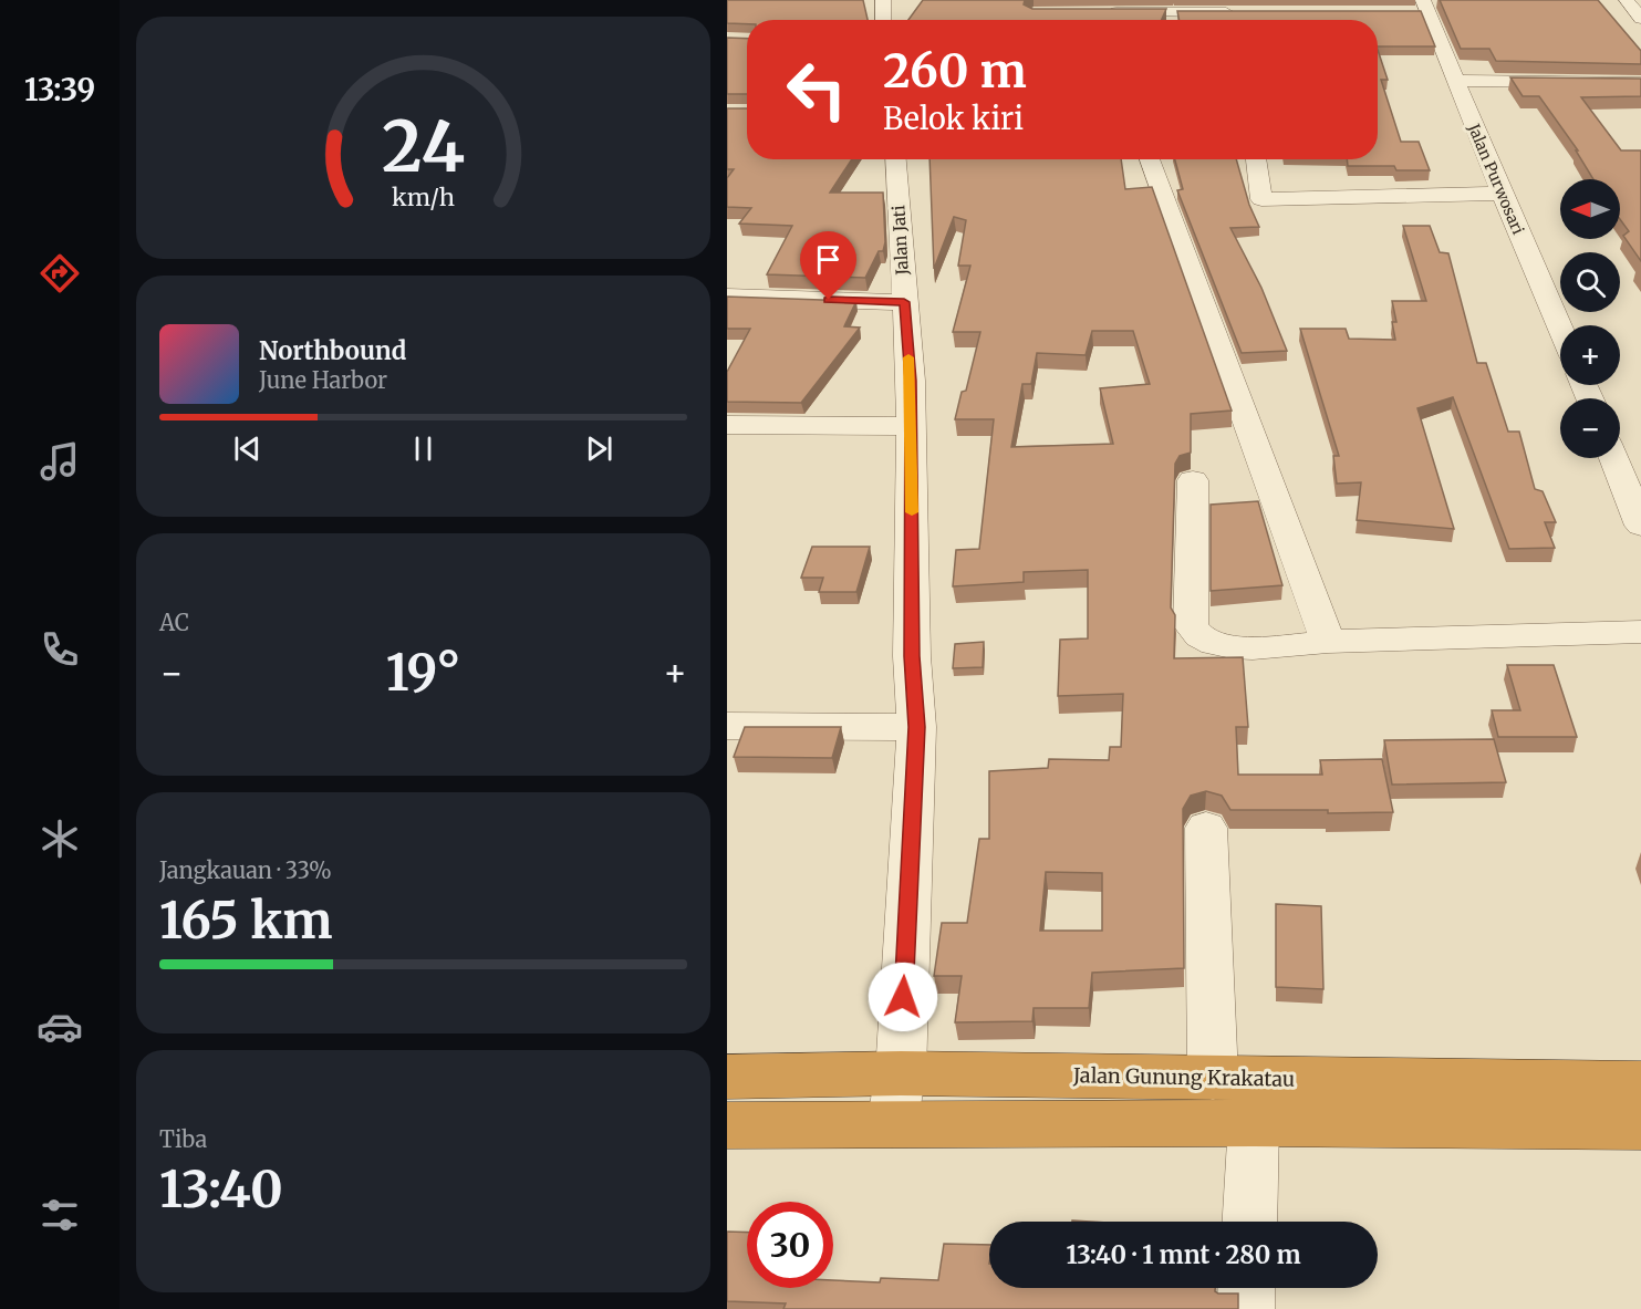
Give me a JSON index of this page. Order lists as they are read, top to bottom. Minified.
{"streets":{"highway":["Jalan Gunung Krakatau"],"street":["Jalan Purwosari","Jalan Jati"]},"crossings":[["Jalan Jati","Jalan Gunung Krakatau"]],"north":"left","page":{"tabs":"13:39","turn":["260 m","Belok kiri"],"map_buttons":["+","−"],"song":["Northbound","June Harbor"],"tile":["AC",["Jangkauan · 33%","165 km"],["Tiba","13:40"]],"heat":["−","19°","+"],"limit":"30","trip":"13:40 · 1 mnt · 280 m","gauge":["24","km/h"]}}
